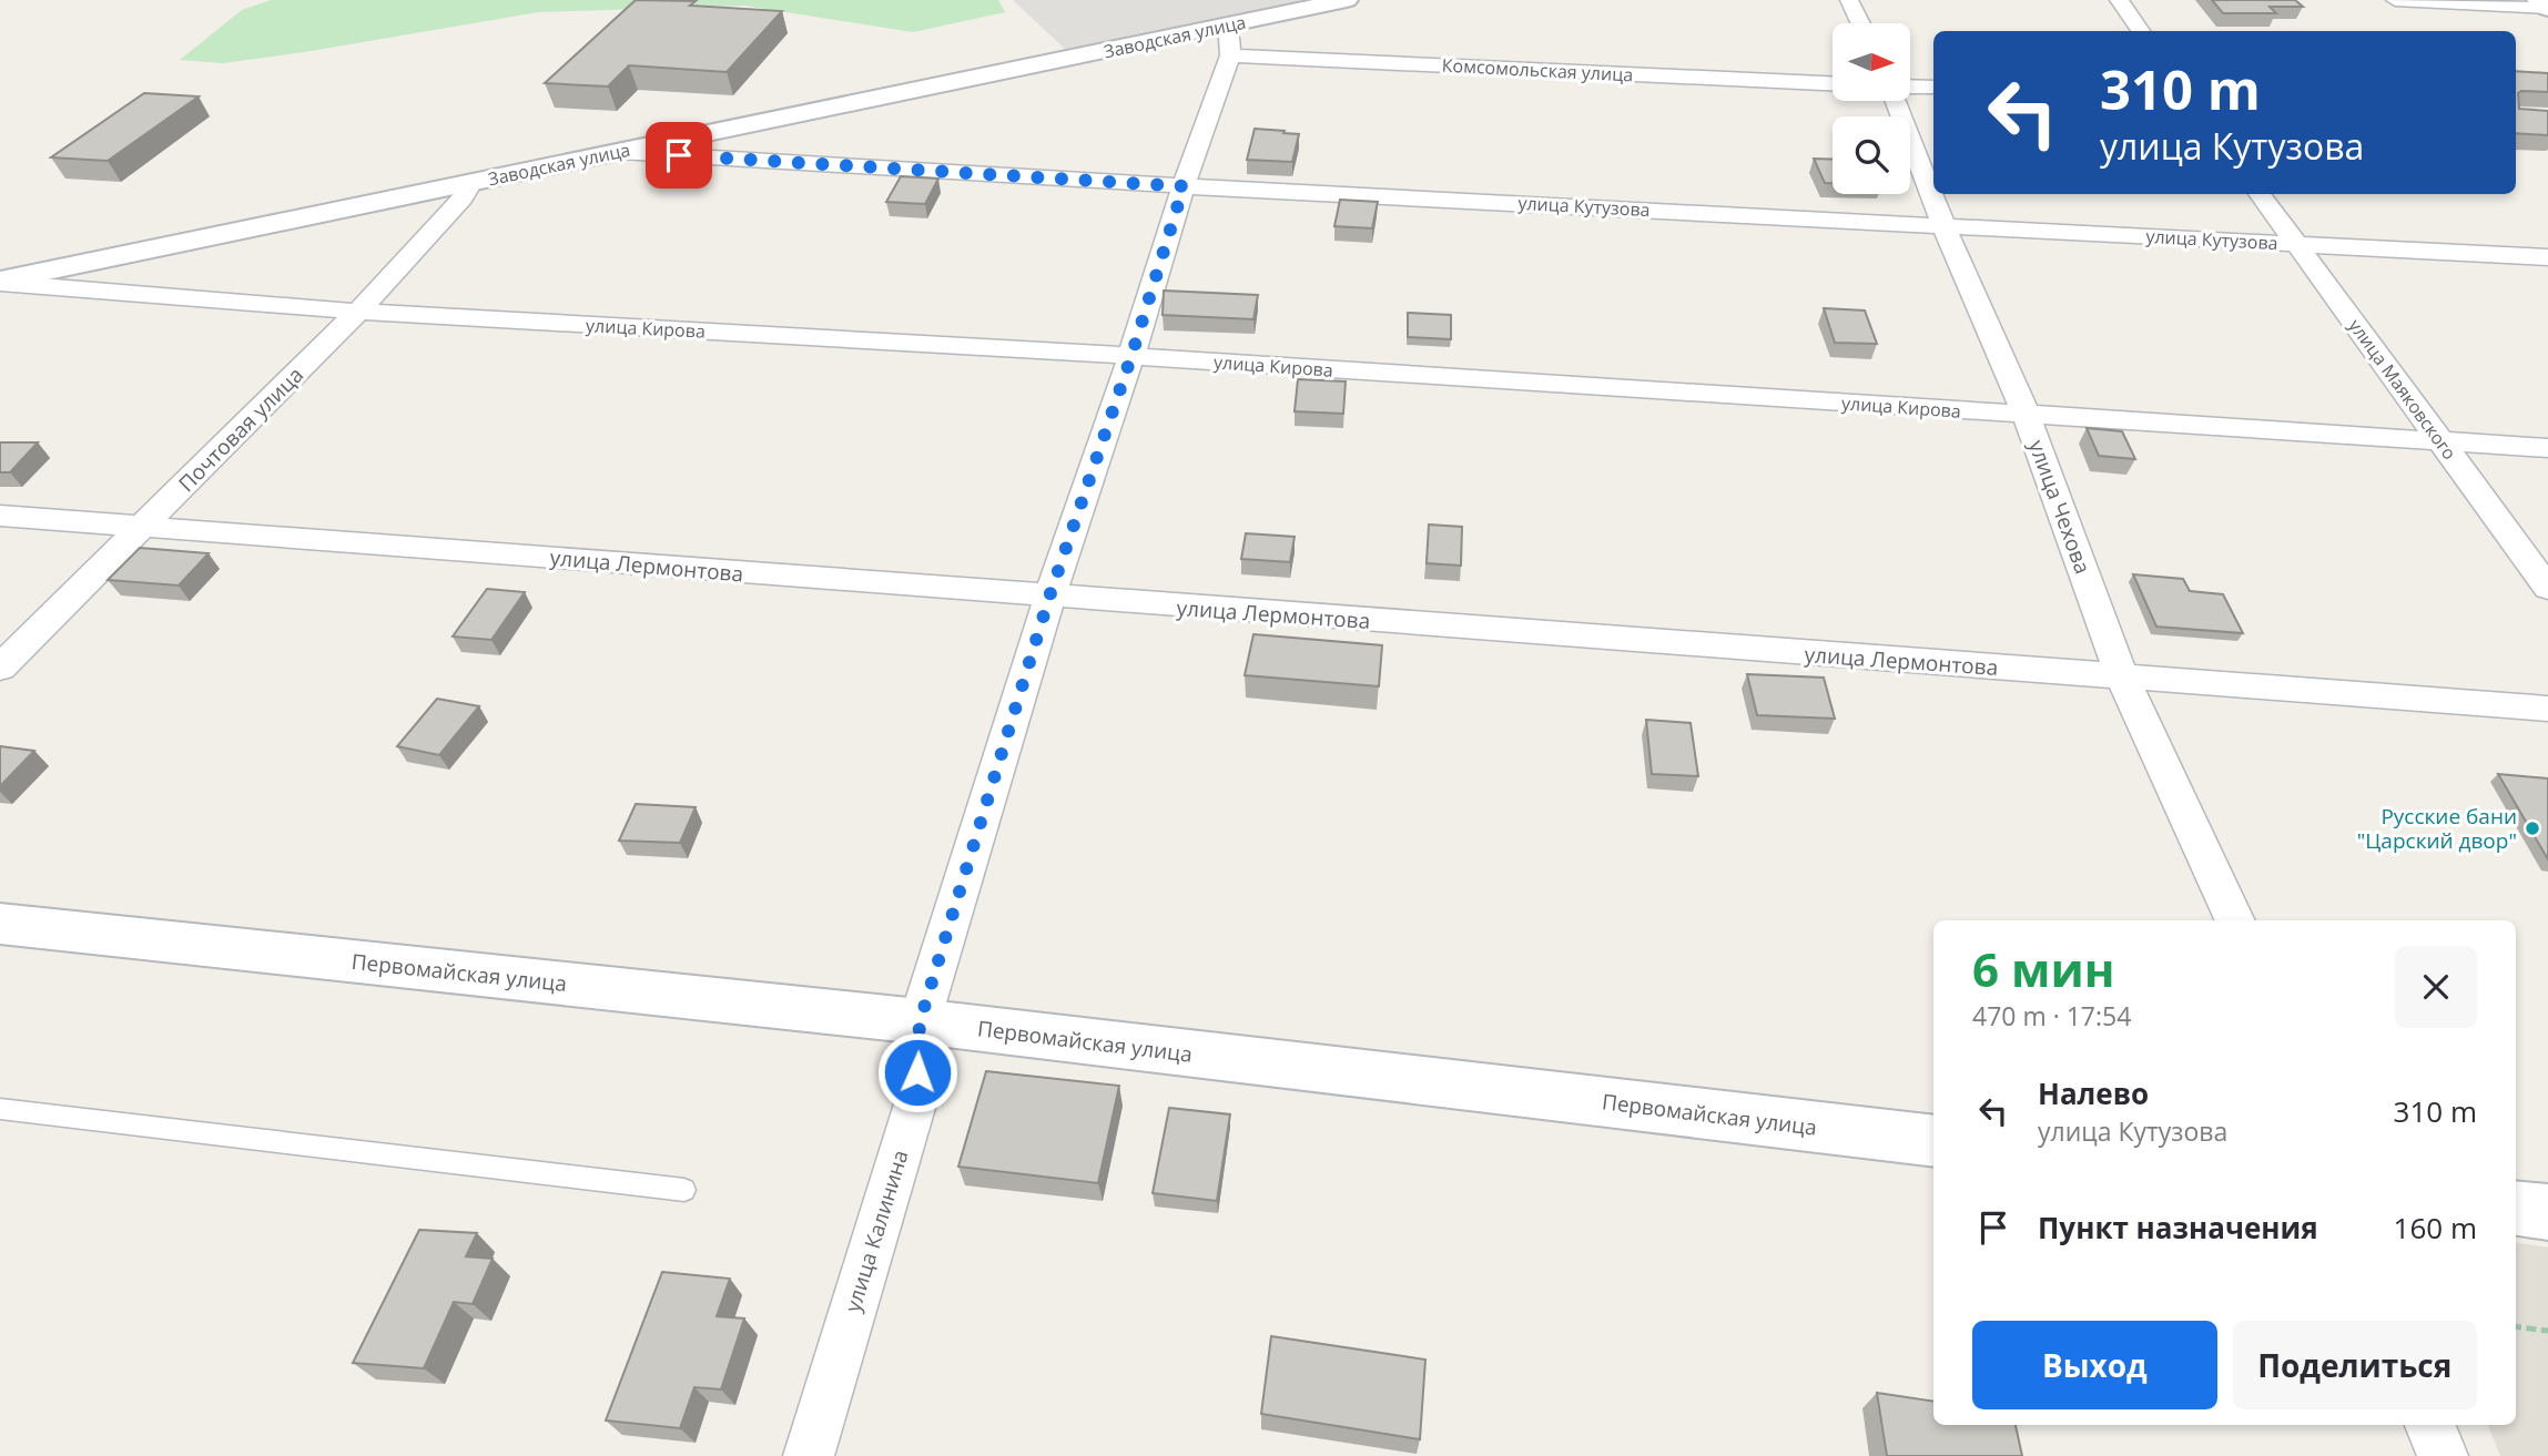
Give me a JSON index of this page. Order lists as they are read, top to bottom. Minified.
{"streets":{"street":["Заводская улица","Комсомольская улица","улица Кутузова","улица Кирова","улица Маяковского","Почтовая улица","улица Чехова","улица Лермонтова","Первомайская улица","улица Калинина"]},"crossings":[["Заводская улица","Комсомольская улица"],["Заводская улица","улица Кутузова"],["Заводская улица","улица Кирова"],["Заводская улица","Почтовая улица"],["Заводская улица","улица Калинина"],["Комсомольская улица","улица Калинина"],["улица Кутузова","улица Маяковского"],["улица Кутузова","улица Чехова"],["улица Кутузова","улица Калинина"],["улица Кирова","улица Маяковского"],["улица Кирова","Почтовая улица"],["улица Кирова","улица Чехова"],["улица Кирова","улица Калинина"],["Почтовая улица","улица Лермонтова"],["улица Чехова","улица Лермонтова"],["улица Лермонтова","улица Калинина"],["Первомайская улица","улица Калинина"]],"places":["Русские бани \"Царский двор\""],"north":"right","page":{"turn":["310 m","улица Кутузова"],"heading":["6 мин","470 m · 17:54"],"list":[{"name":"Налево","note":"улица Кутузова","value":"310 m"},{"name":"Пункт назначения","value":"160 m"}],"buttons":["Выход","Поделиться"]}}
